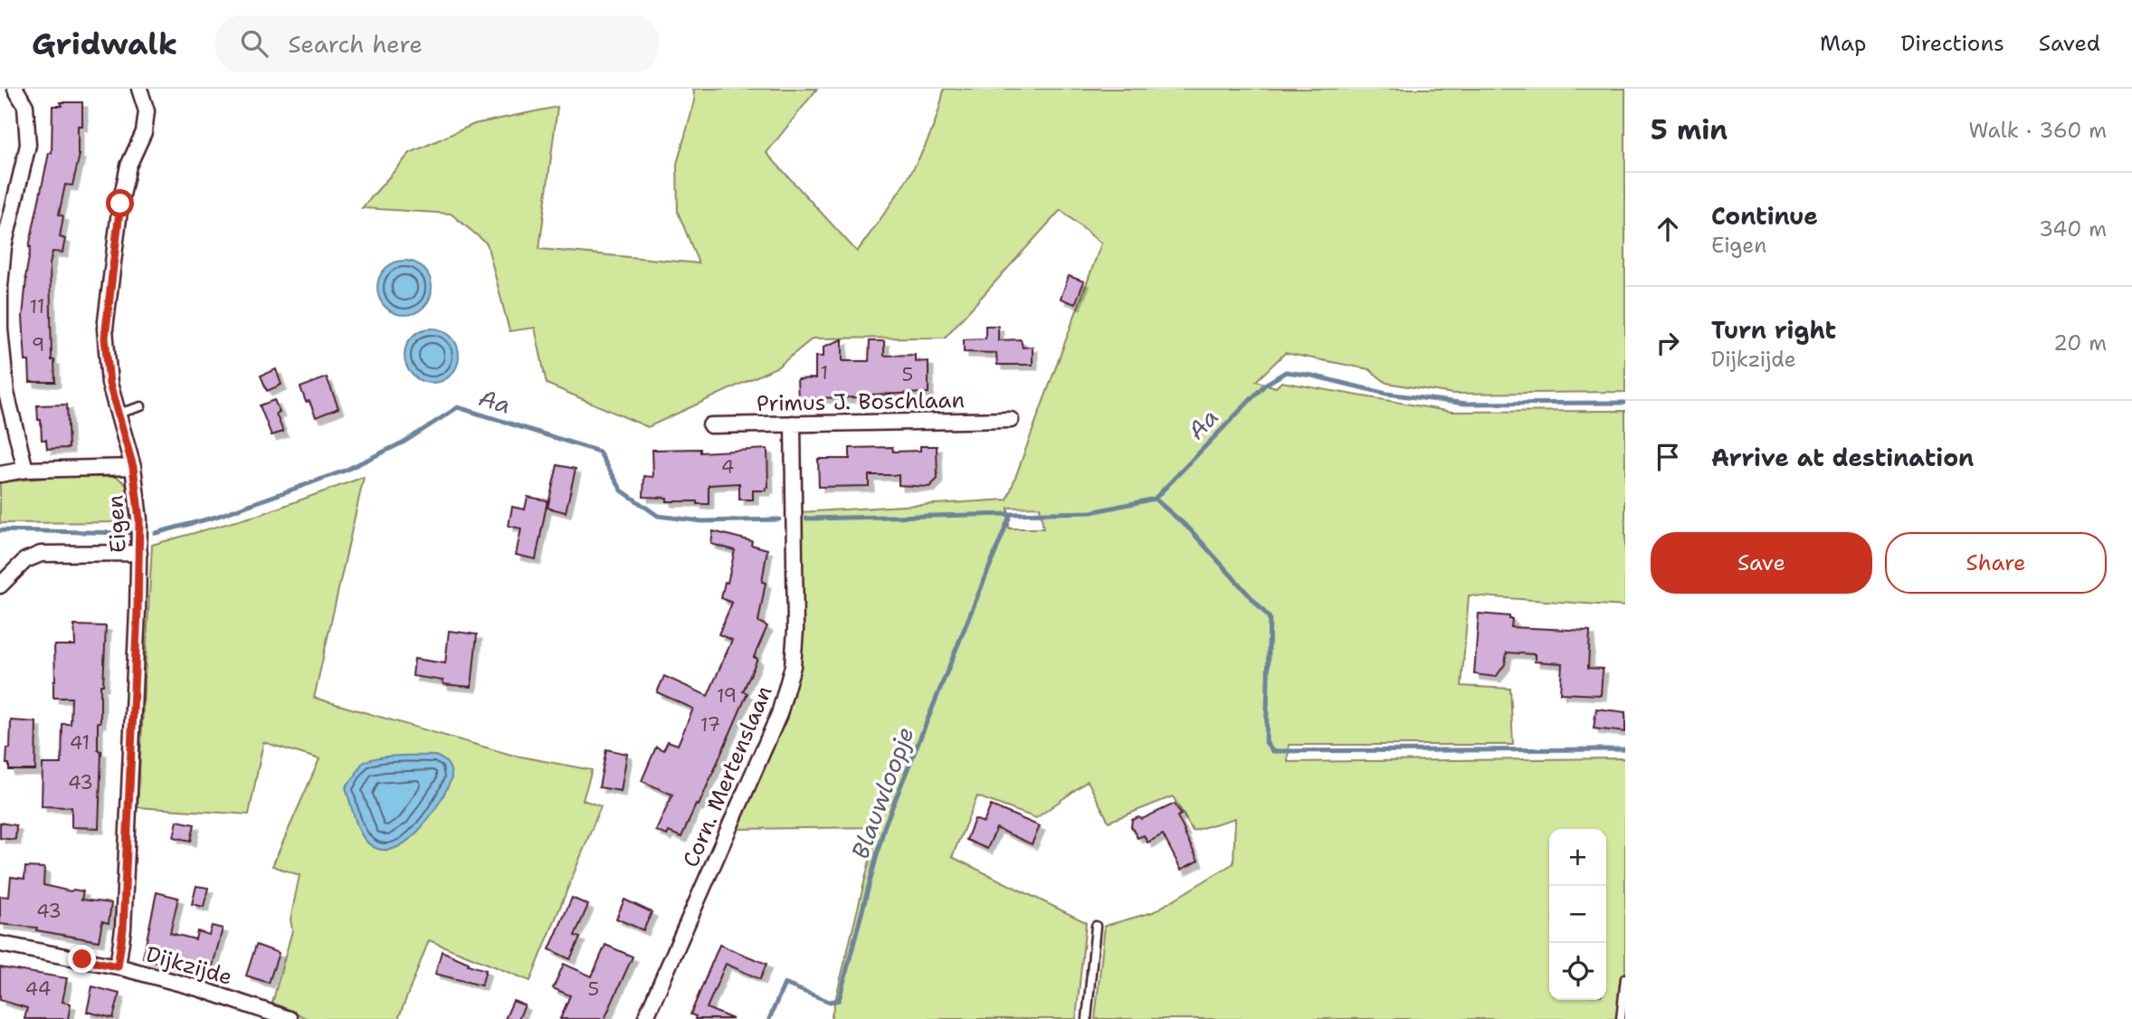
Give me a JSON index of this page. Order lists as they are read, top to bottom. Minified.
{"streets":{"street":["Primus J. Boschlaan","Eigen","Corn. Mertenslaan","Dijkzijde"]},"crossings":[["Primus J. Boschlaan","Corn. Mertenslaan"],["Eigen","Dijkzijde"]],"water":["Aa","Blauwloopje"],"house_numbers":["11","9","1","5","4","19","17","41","43","43","44","5"],"page":{"header":"Gridwalk","search":"Search here","nav":["Map","Directions","Saved"],"heading":["5 min","Walk · 360 m"],"list":[["Continue","Eigen","340 m"],["Turn right","Dijkzijde","20 m"],"Arrive at destination"],"buttons":["Save","Share"],"map_buttons":["+","−"]}}
